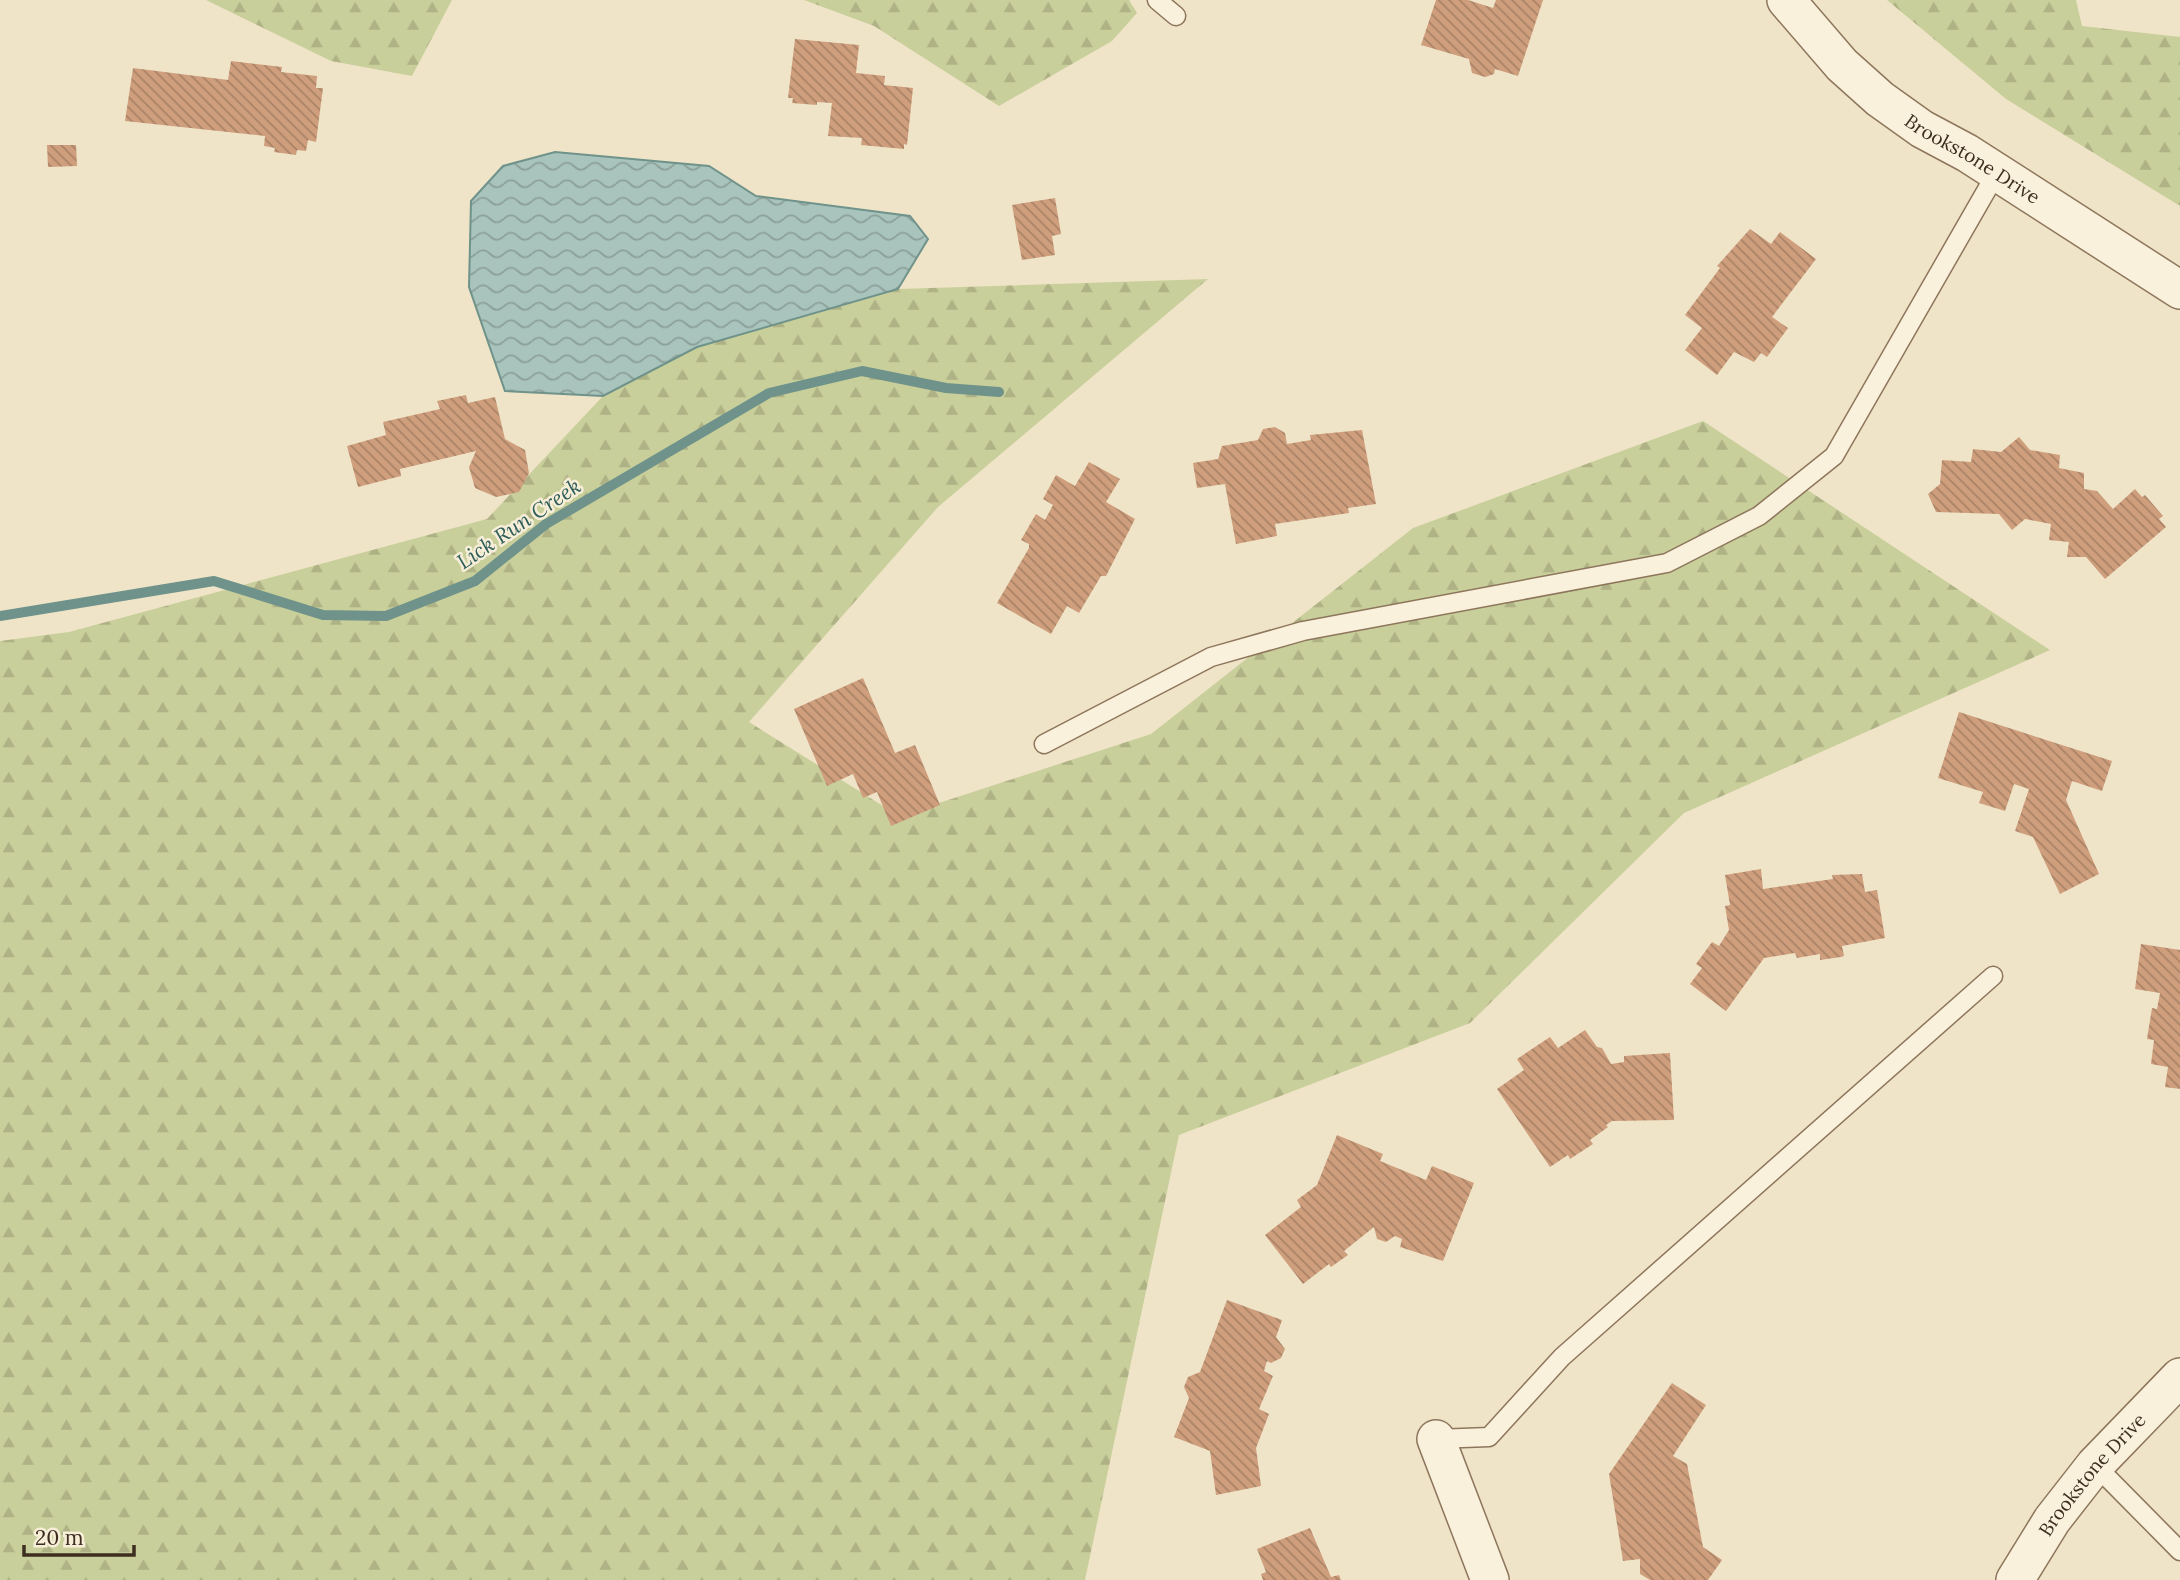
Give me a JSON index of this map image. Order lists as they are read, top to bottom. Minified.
{"streets":{"street":["Brookstone Drive"]},"water":["Lick Run Creek"],"scale_bar":"20 m"}
